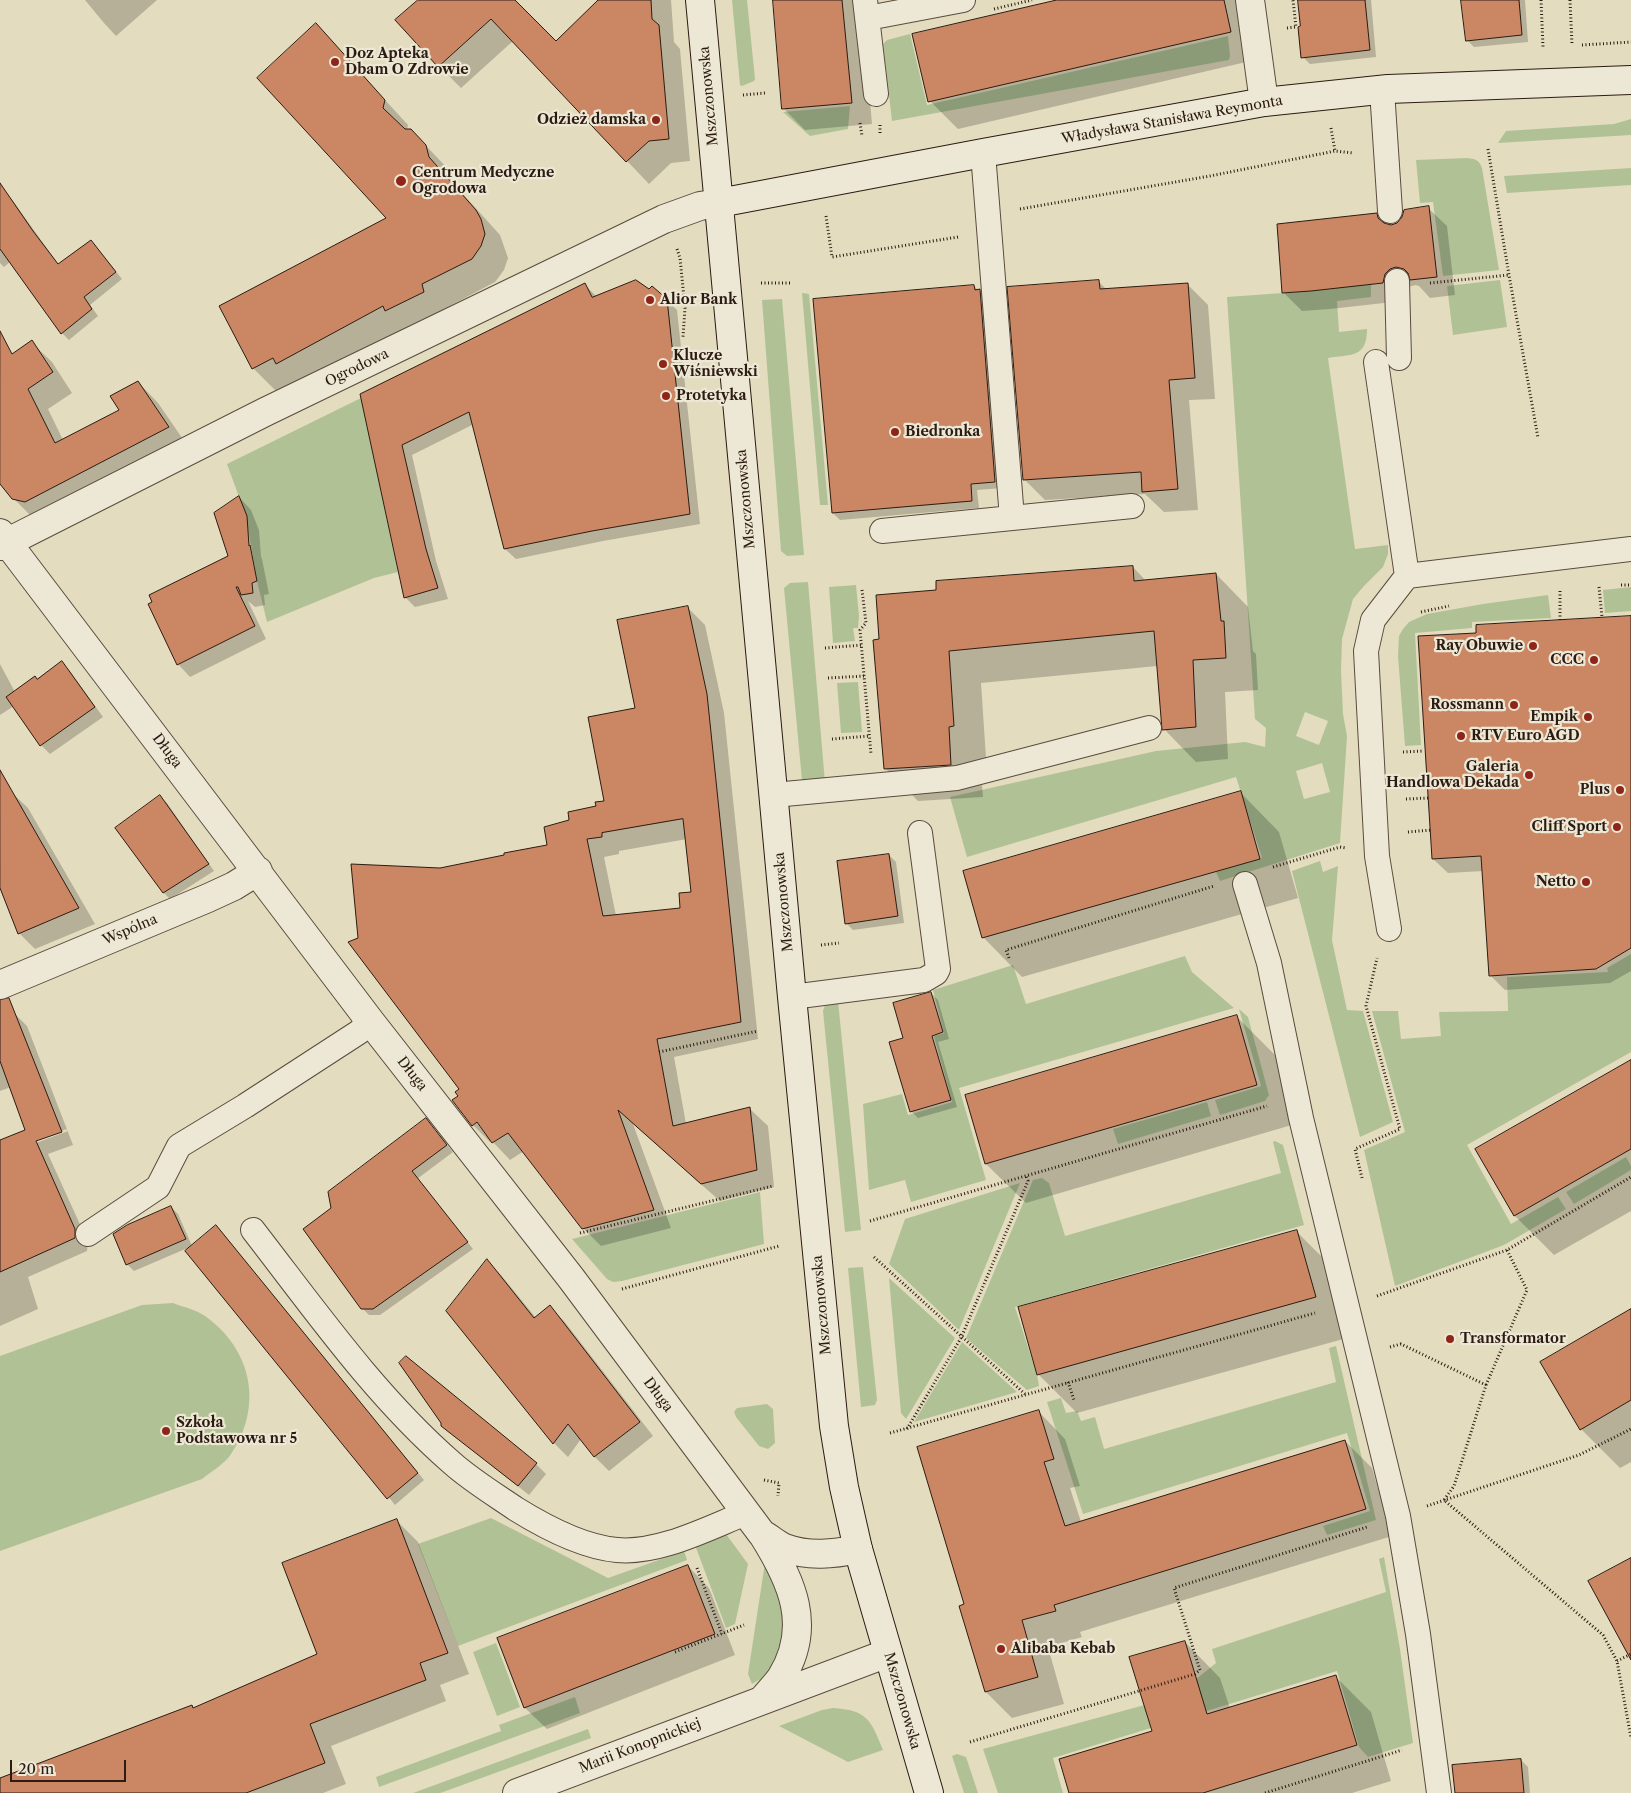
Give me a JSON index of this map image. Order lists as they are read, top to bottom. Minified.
{"streets":{"street":["Mszczonowska","Władysława Stanisława Reymonta","Ogrodowa","Długa","Wspólna","Marii Konopnickiej"]},"crossings":[["Mszczonowska","Władysława Stanisława Reymonta"],["Mszczonowska","Ogrodowa"],["Mszczonowska","Długa"],["Mszczonowska","Marii Konopnickiej"],["Władysława Stanisława Reymonta","Ogrodowa"],["Ogrodowa","Długa"],["Długa","Wspólna"],["Długa","Marii Konopnickiej"]],"places":["Doz Apteka Dbam O Zdrowie","Odzież damska","Centrum Medyczne Ogrodowa","Alior Bank","Klucze Wiśniewski","Protetyka","Biedronka","Ray Obuwie","CCC","Rossmann","Empik","RTV Euro AGD","Galeria Handlowa Dekada","Plus","Cliff Sport","Netto","Transformator","Szkoła Podstawowa nr 5","Alibaba Kebab"],"scale_bar":"20 m"}
